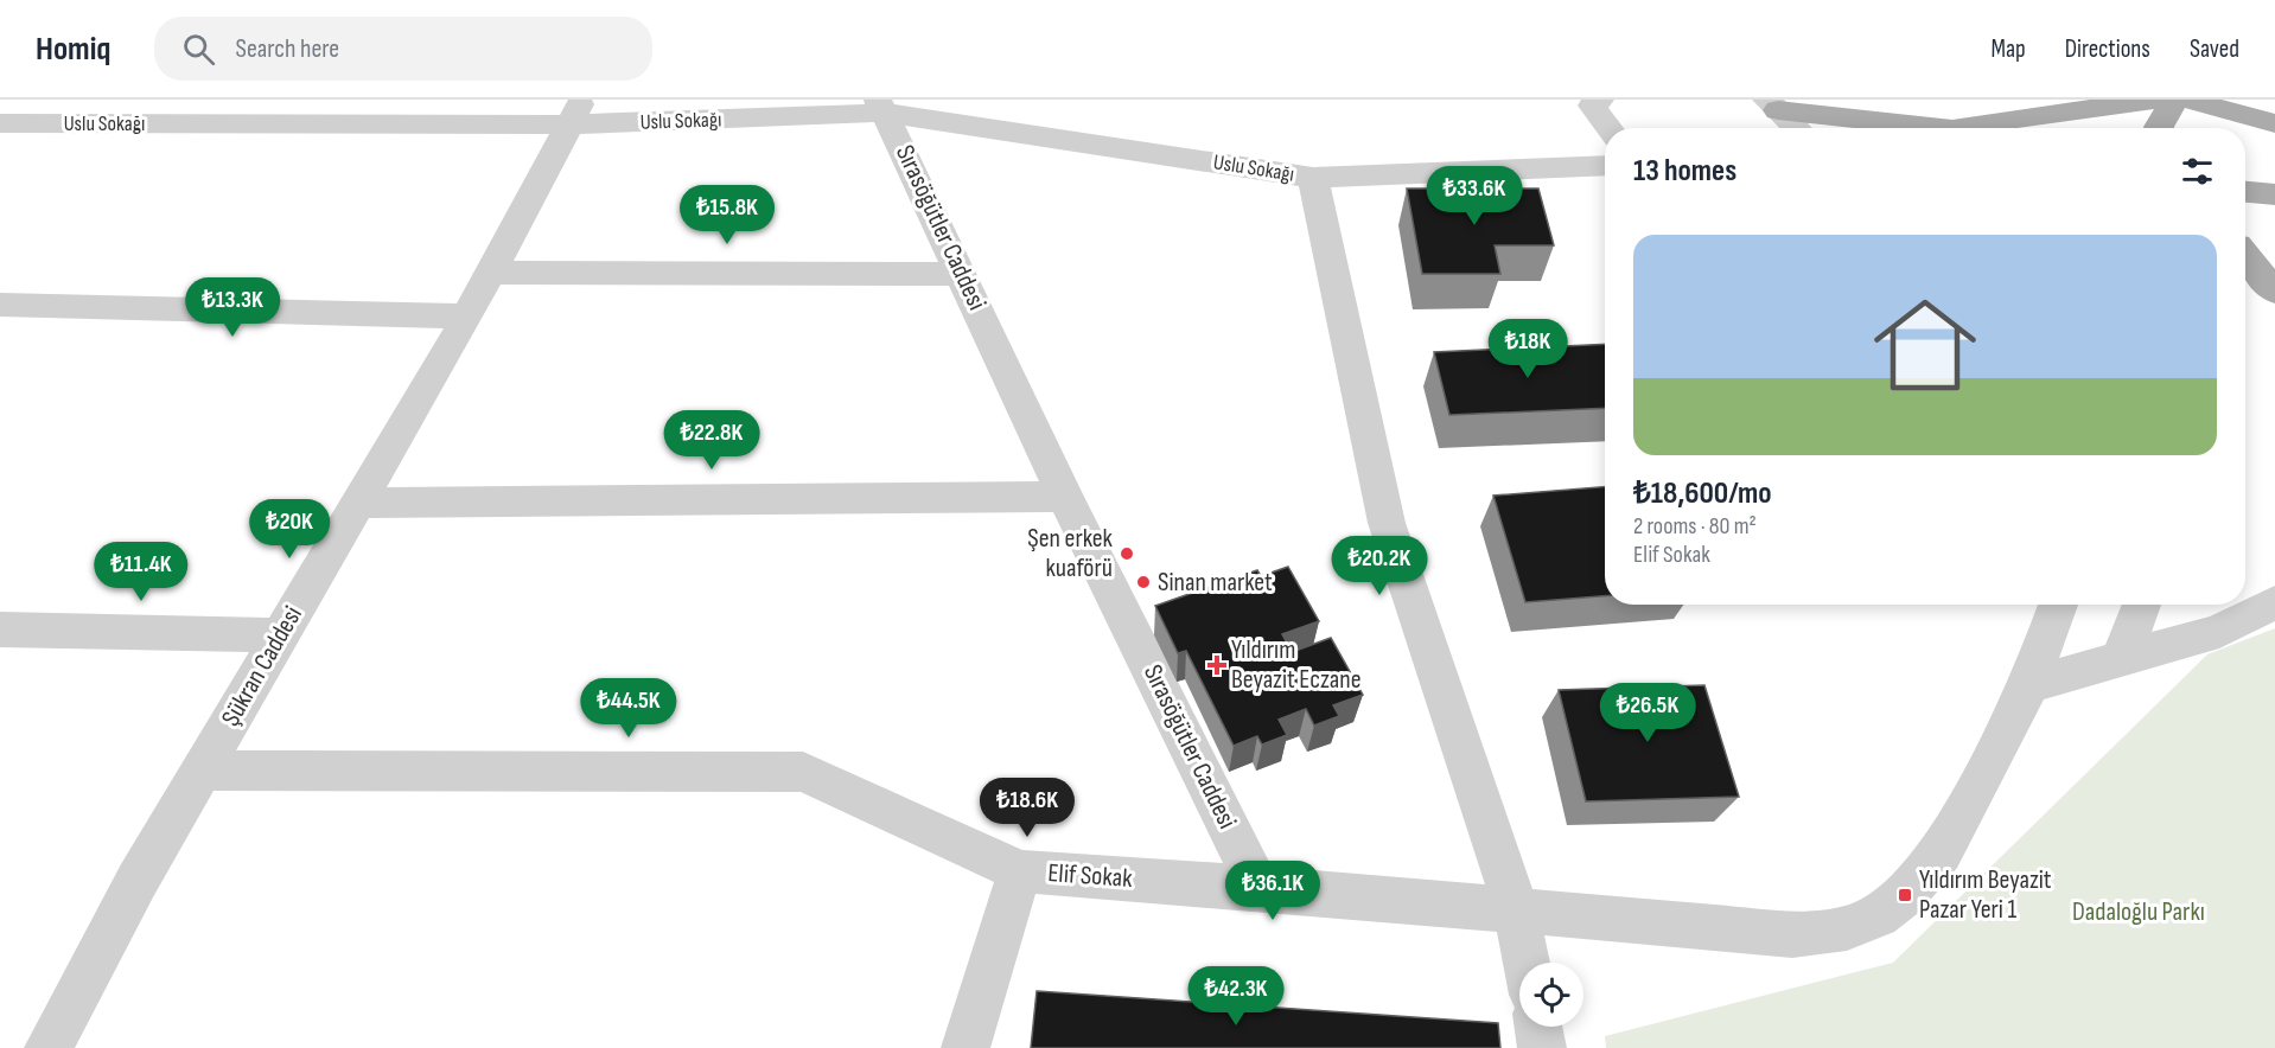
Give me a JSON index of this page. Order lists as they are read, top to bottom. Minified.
{"streets":{"street":["Uslu Sokağı","Sırasöğütler Caddesi","Şükran Caddesi","Elif Sokak"]},"crossings":[["Uslu Sokağı","Sırasöğütler Caddesi"],["Uslu Sokağı","Şükran Caddesi"],["Sırasöğütler Caddesi","Elif Sokak"]],"parks":["Dadaloğlu Parkı"],"places":{"other":["Şen erkek kuaförü","Sinan market"],"health":["Yıldırım Beyazit Eczane"],"transit":["Yıldırım Beyazit Pazar Yeri 1"]},"page":{"header":"Homiq","search":"Search here","nav":["Map","Directions","Saved"],"heading":"13 homes","price":["₺33.6K","₺15.8K","₺13.3K","₺18K","₺22.8K","₺20K","₺20.2K","₺11.4K","₺44.5K","₺26.5K","₺18.6K","₺36.1K","₺42.3K"],"list":[{"name":"₺18,600/mo","note":"2 rooms · 80 m² · Elif Sokak"}]}}
